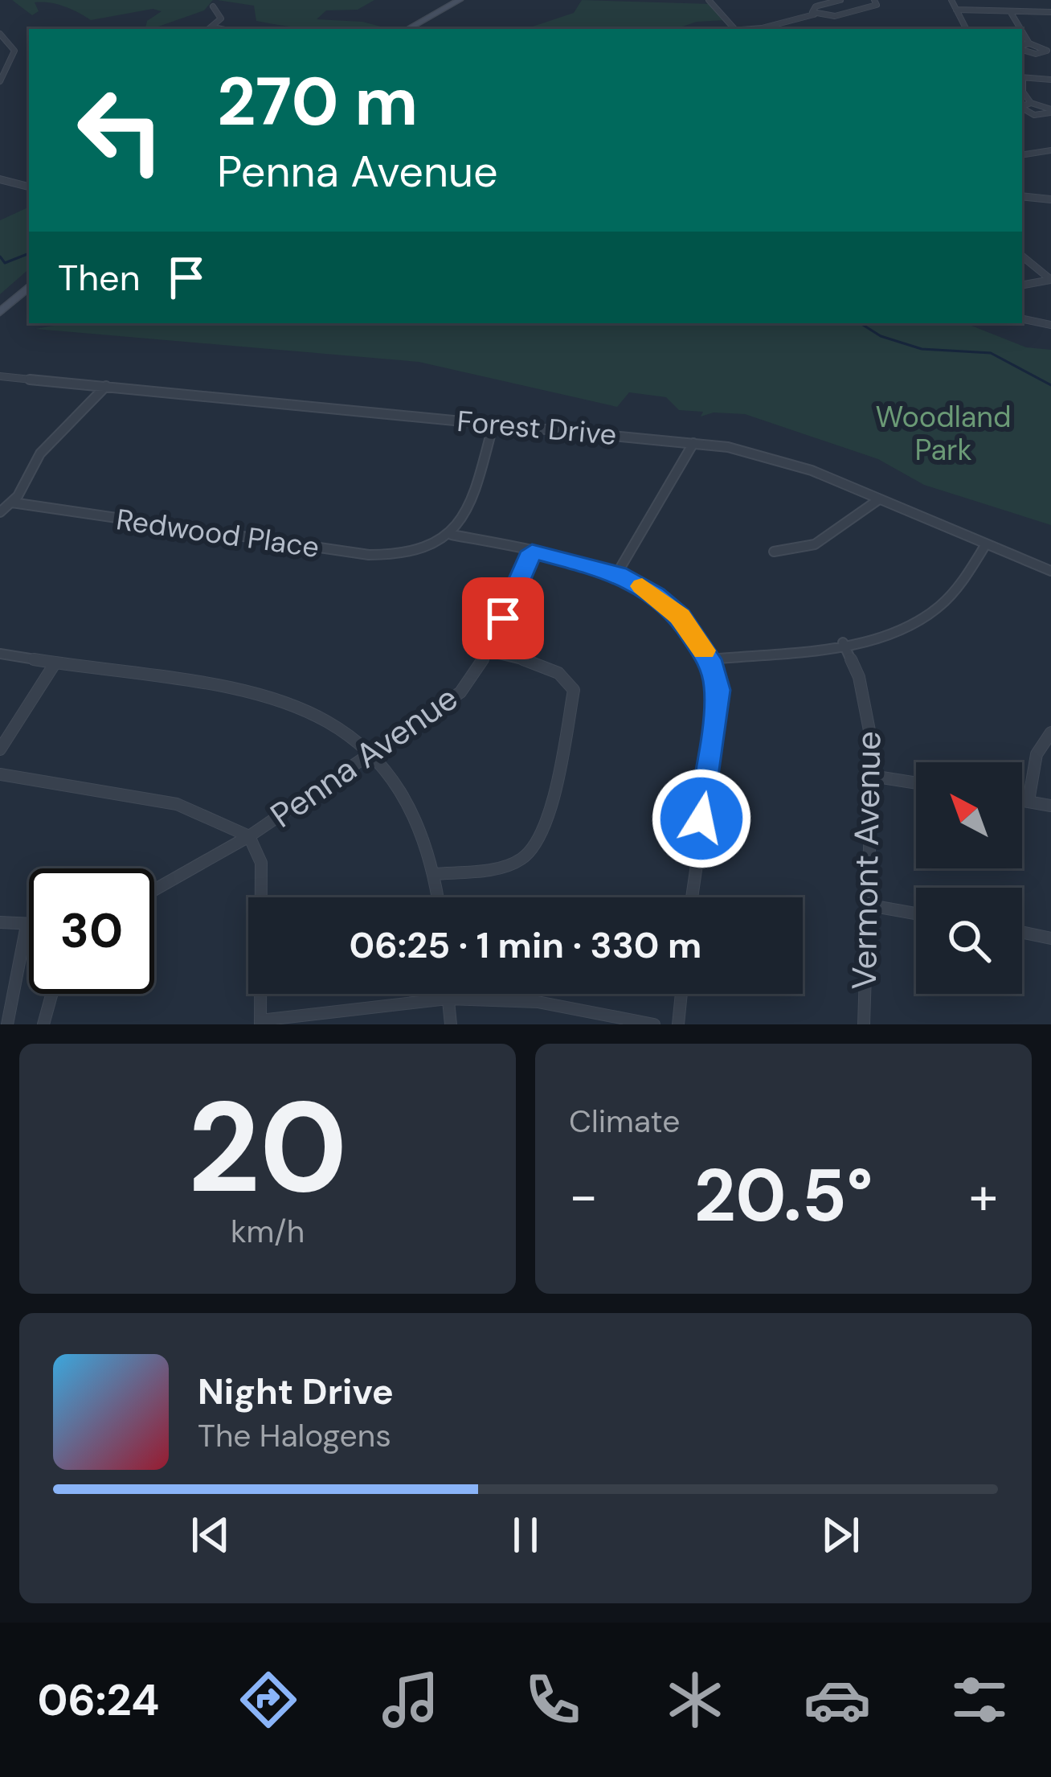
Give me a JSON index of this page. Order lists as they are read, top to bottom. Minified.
{"streets":{"street":["Forest Drive","Redwood Place","Penna Avenue","Vermont Avenue"]},"parks":["Woodland Park"],"north":"top left","page":{"turn":["270 m","Penna Avenue"],"then":"Then","limit":"30","trip":"06:25 · 1 min · 330 m","tile":[["20","km/h"],"Climate"],"heat":["−","20.5°","+"],"song":["Night Drive","The Halogens"],"tabs":"06:24"}}
